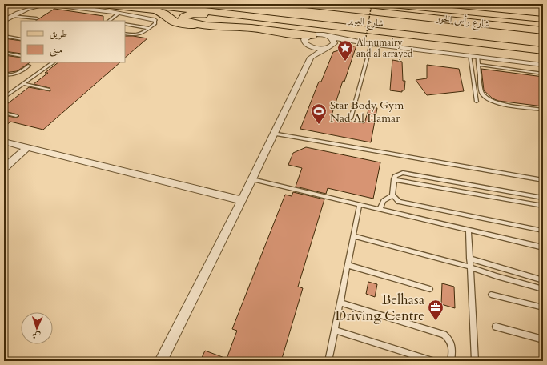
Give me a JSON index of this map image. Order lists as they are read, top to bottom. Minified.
{"streets":{"highway":["شارع رأس الخور","شارع العوير"]},"crossings":[["شارع رأس الخور","شارع العوير"]],"places":{"place":["Al numairy and al arrayed"],"sports":["Star Body Gym Nad Al Hamar"],"office":["Belhasa Driving Centre"]},"legend":["طريق","مبنى"],"north":"bottom"}
